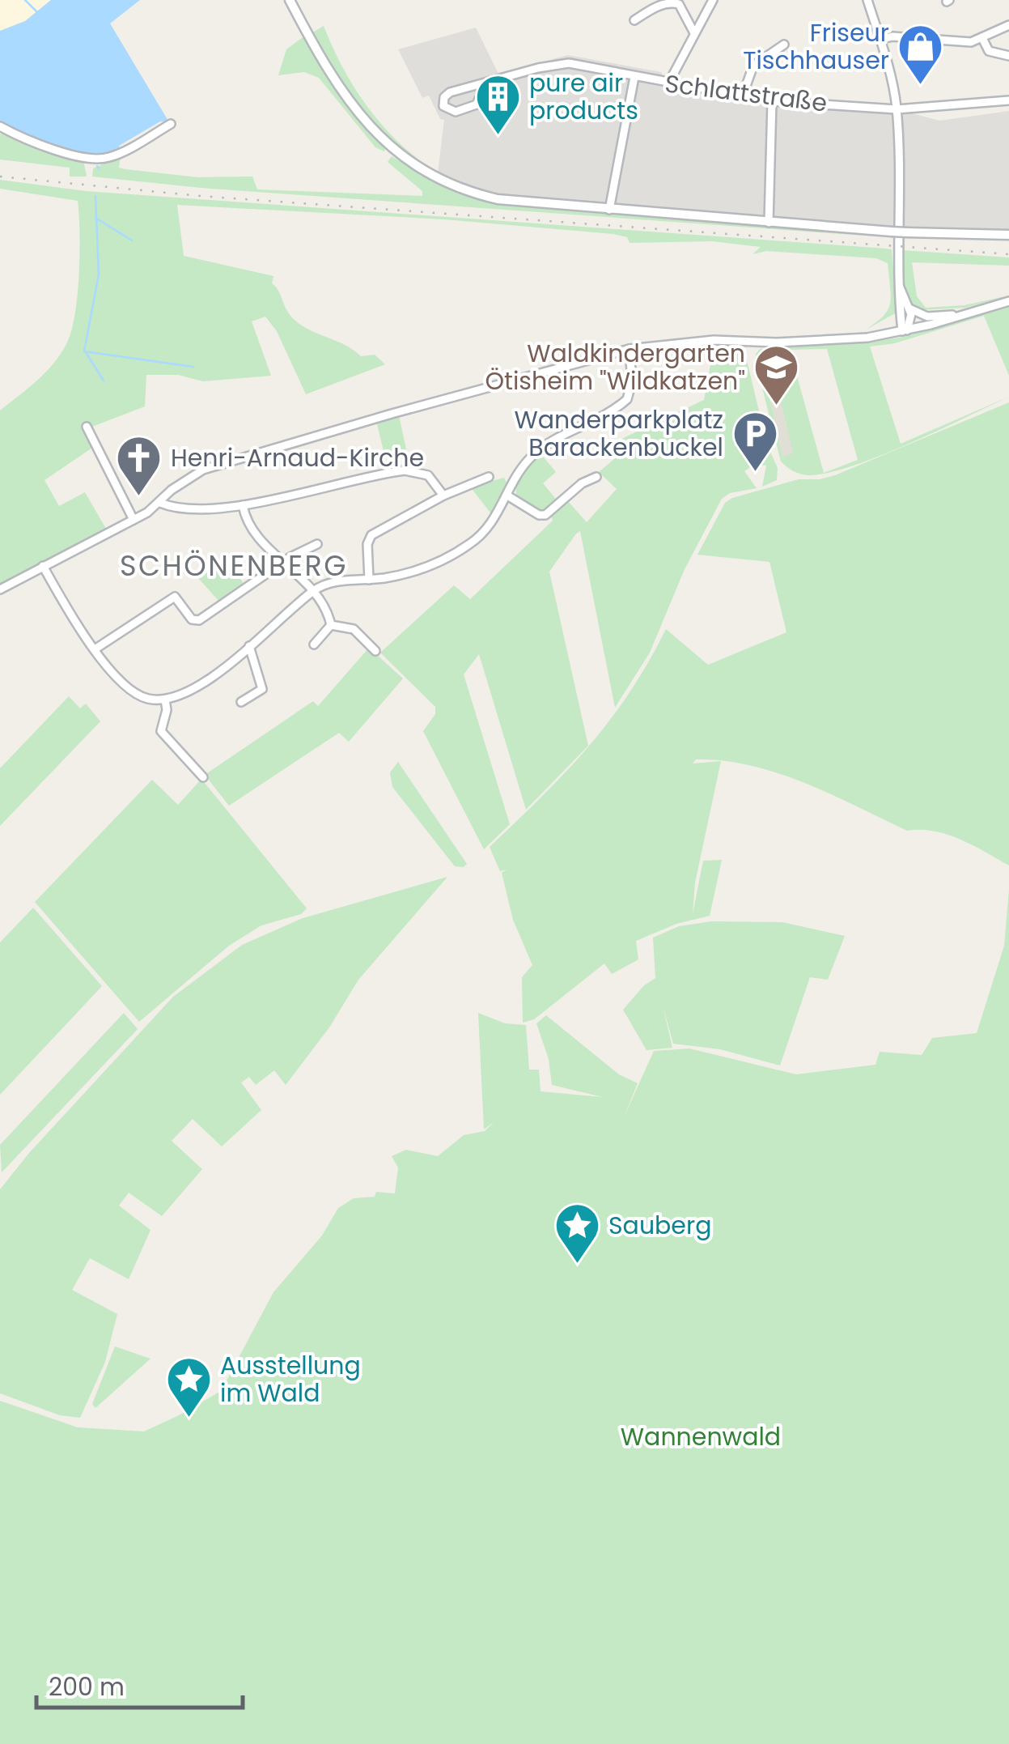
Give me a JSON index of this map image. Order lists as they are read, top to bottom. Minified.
{"streets":{"street":["Schlattstraße"]},"districts":["SCHÖNENBERG"],"parks":["Wannenwald"],"places":{"shop":["Friseur Tischhauser"],"building":["pure air products"],"school or university":["Waldkindergarten Ötisheim \"Wildkatzen\""],"parking":["Wanderparkplatz Barackenbuckel"],"church":["Henri-Arnaud-Kirche"],"place":["Sauberg","Ausstellung im Wald"]},"scale_bar":"200 m"}
